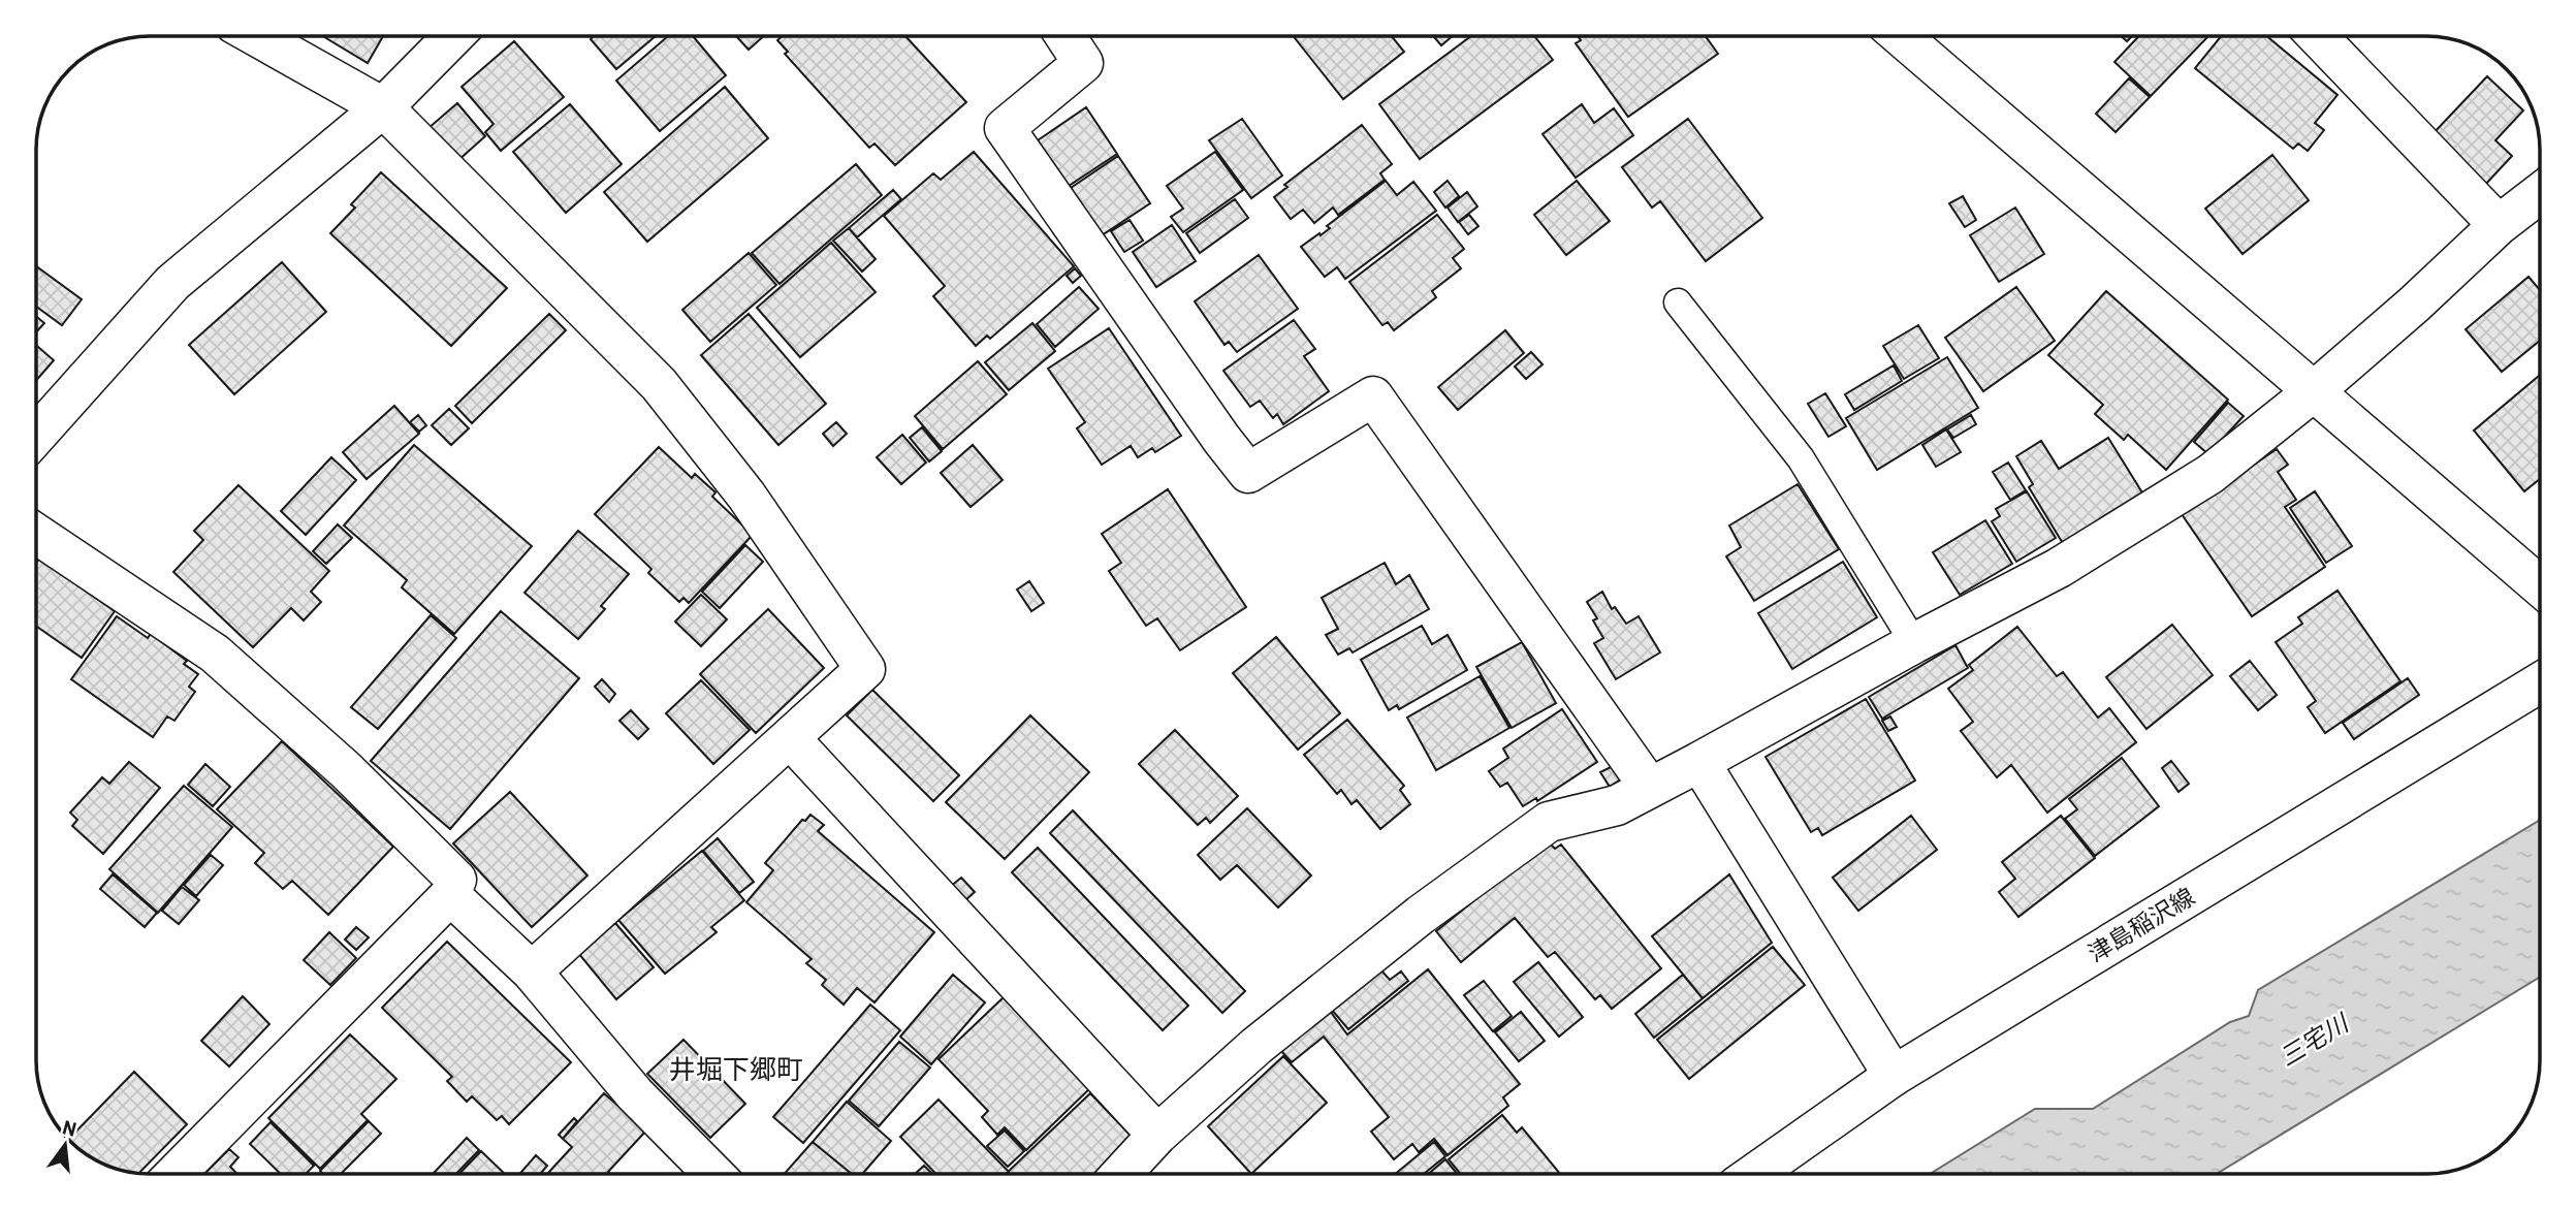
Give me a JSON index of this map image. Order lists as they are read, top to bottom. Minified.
{"streets":{"street":["津島稲沢線"]},"districts":["井堀下郷町"],"water":["三宅川"],"north":"top"}
